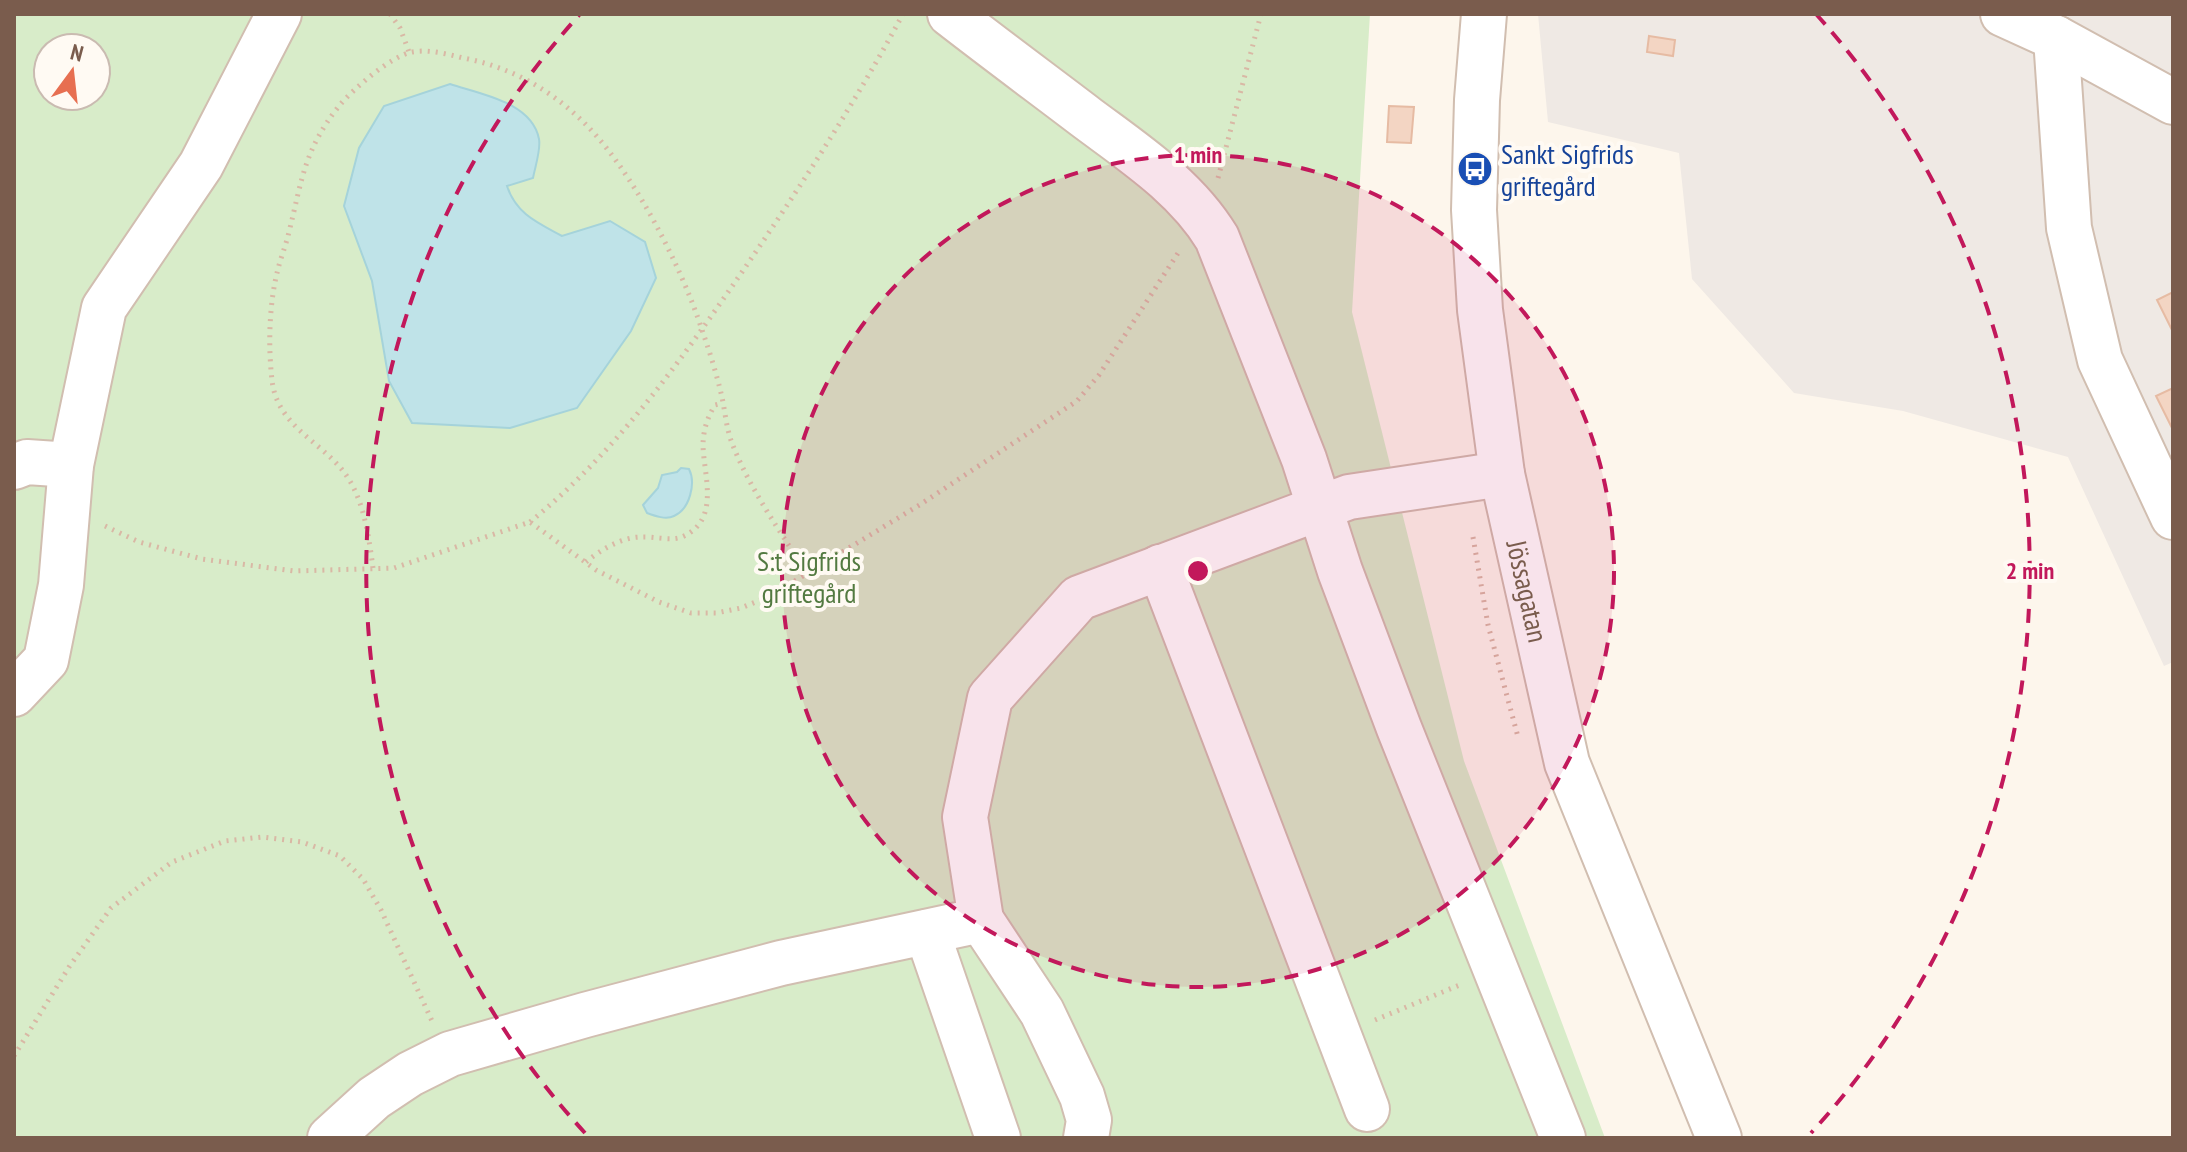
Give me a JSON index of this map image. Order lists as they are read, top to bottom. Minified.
{"streets":{"street":["Jössagatan"]},"parks":["S:t Sigfrids griftegård"],"places":{"bus stop":["Sankt Sigfrids griftegård"]},"north":"top","rings":["1 min","2 min"]}
